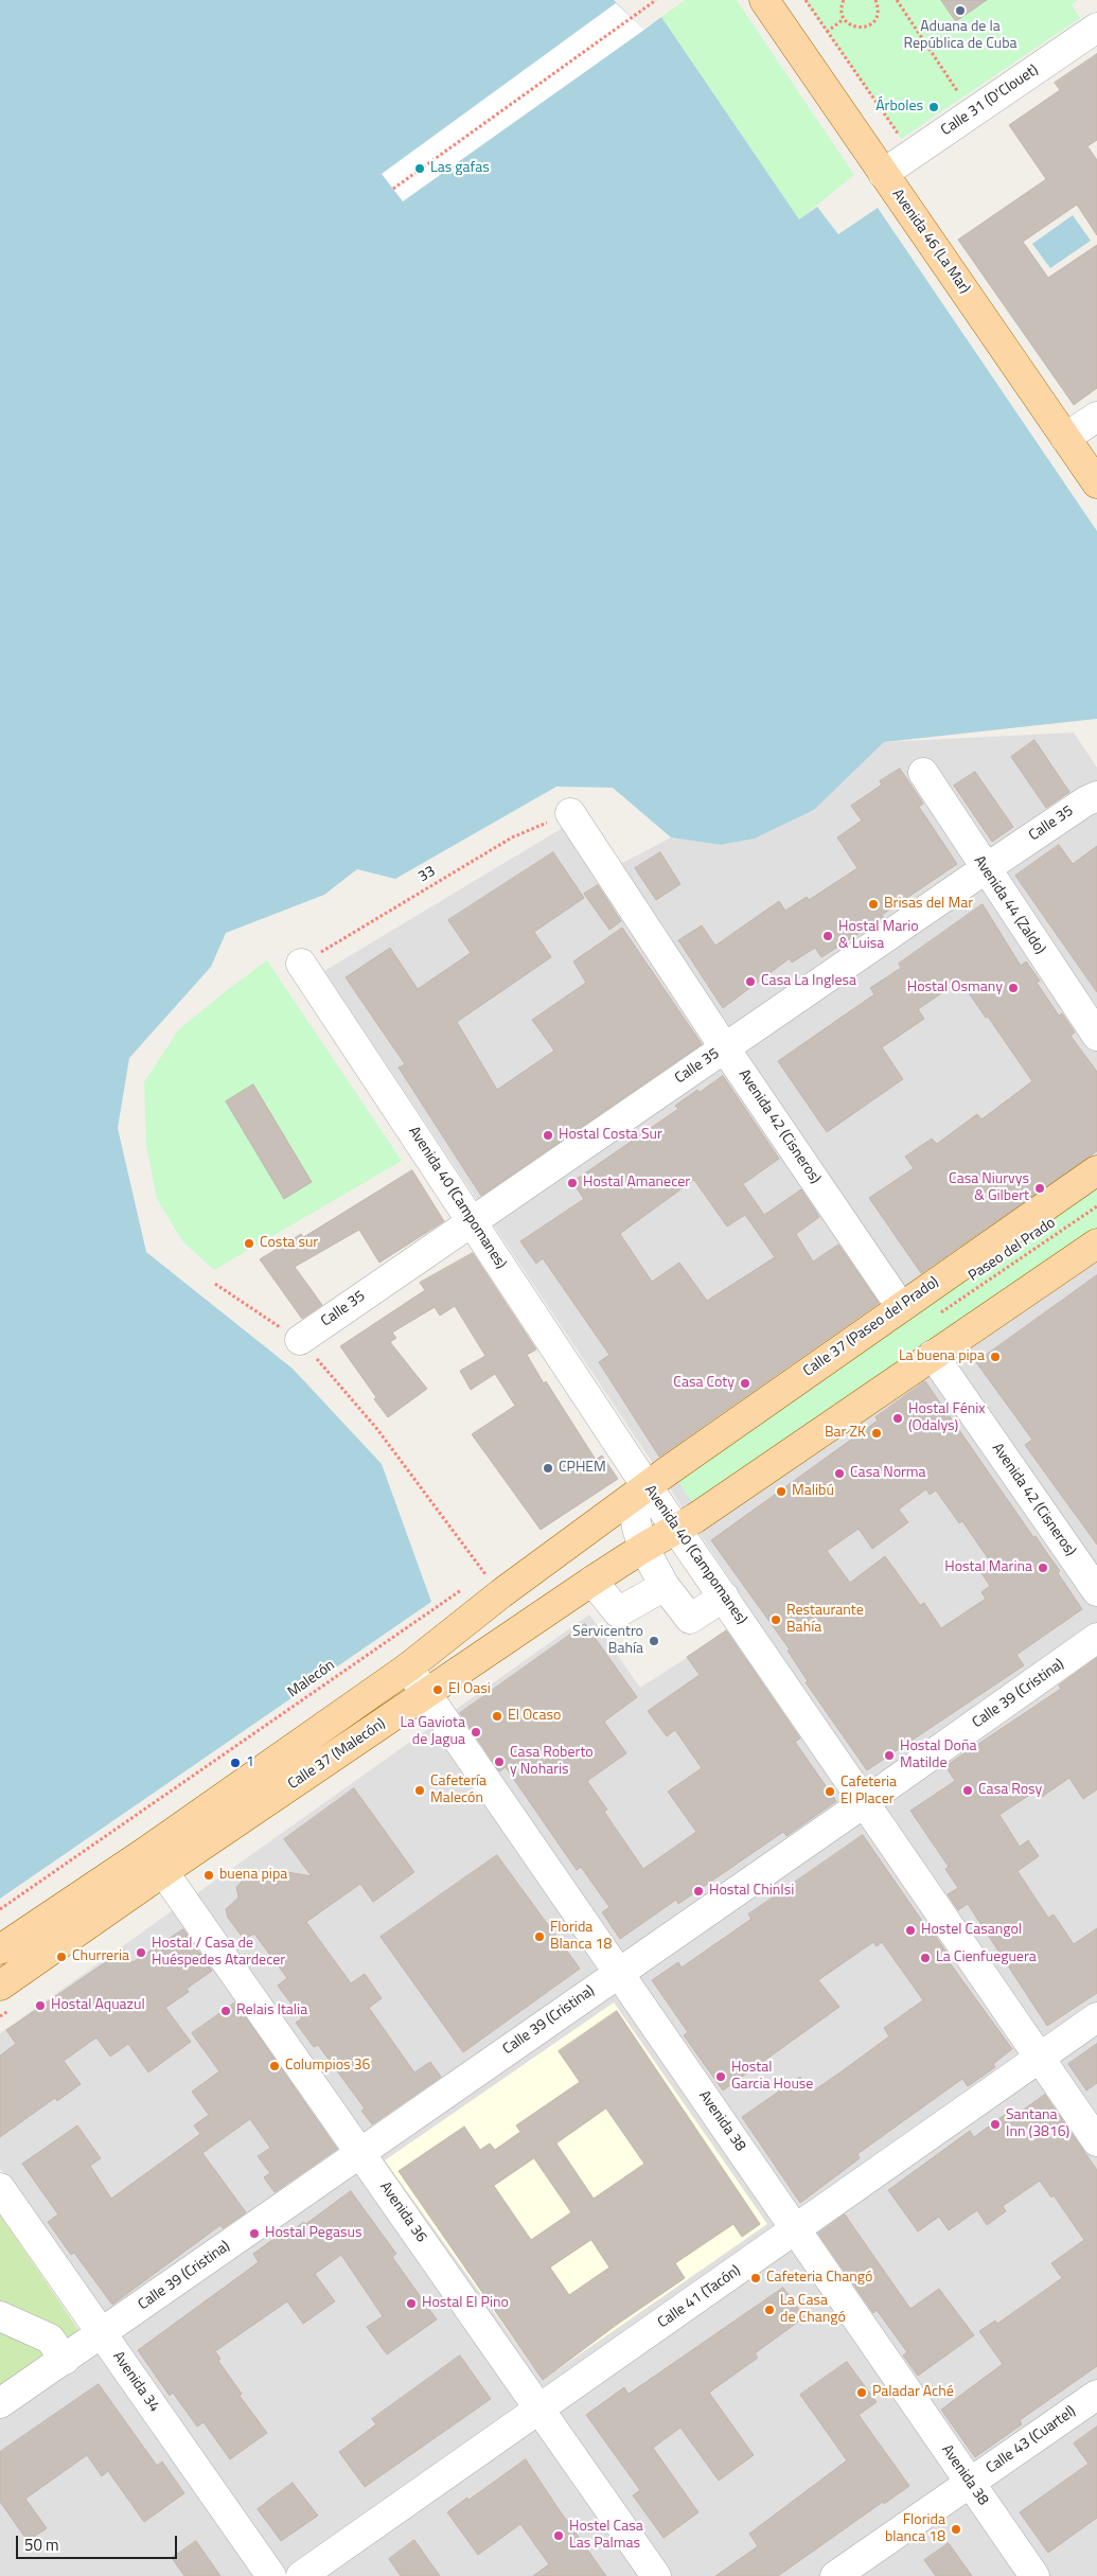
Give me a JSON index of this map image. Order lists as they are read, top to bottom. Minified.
{"streets":{"main road":["Avenida 46 (La Mar)","Calle 37 (Paseo del Prado)","Calle 37 (Malecón)"],"street":["Calle 31 (D'Clouet)","Calle 35","Avenida 44 (Zaldo)","Avenida 42 (Cisneros)","Avenida 40 (Campomanes)","Calle 39 (Cristina)","Avenida 38","Avenida 36","Calle 41 (Tacón)","Avenida 34","Calle 43 (Cuartel)"],"path":["33","Paseo del Prado","Malecón"]},"crossings":[["Calle 31 (D'Clouet)","Avenida 46 (La Mar)"],["Calle 35","Avenida 44 (Zaldo)"],["Calle 35","Avenida 42 (Cisneros)"],["Calle 35","Avenida 40 (Campomanes)"],["33","Avenida 42 (Cisneros)"],["33","Avenida 40 (Campomanes)"],["Avenida 42 (Cisneros)","Calle 37 (Paseo del Prado)"],["Avenida 40 (Campomanes)","Calle 37 (Paseo del Prado)"],["Avenida 40 (Campomanes)","Calle 39 (Cristina)"],["Avenida 40 (Campomanes)","Calle 37 (Malecón)"],["Avenida 40 (Campomanes)","Calle 41 (Tacón)"],["Calle 37 (Paseo del Prado)","Calle 37 (Malecón)"],["Calle 39 (Cristina)","Avenida 38"],["Calle 39 (Cristina)","Avenida 36"],["Calle 39 (Cristina)","Avenida 34"],["Calle 37 (Malecón)","Avenida 38"],["Calle 37 (Malecón)","Avenida 36"],["Avenida 38","Calle 41 (Tacón)"],["Avenida 38","Calle 43 (Cuartel)"],["Avenida 36","Calle 41 (Tacón)"]],"places":["Aduana de la República de Cuba","Árboles","Las gafas","Brisas del Mar","Hostal Mario & Luisa","Casa La Inglesa","Hostal Osmany","Hostal Costa Sur","Hostal Amanecer","Casa Niurvys & Gilbert","Costa sur","La buena pipa","Casa Coty","Hostal Fénix (Odalys)","Bar ZK","CPHEM","Casa Norma","Malibú","Hostal Marina","Restaurante Bahía","Servicentro Bahía","El Oasi","El Ocaso","La Gaviota de Jagua","Hostal Doña Matilde","Casa Roberto y Noharis","1","Cafetería Malecón","Casa Rosy","Cafeteria El Placer","buena pipa","Hostal ChinIsi","Hostel Casangol","Florida Blanca 18","Hostal / Casa de Huéspedes Atardecer","Churreria","La Cienfueguera","Hostal Aquazul","Relais Italia","Columpios 36","Hostal Garcia House","Santana Inn (3816)","Hostal Pegasus","Cafeteria Changó","Hostal El Pino","La Casa de Changó","Paladar Aché","Florida blanca 18","Hostel Casa Las Palmas"],"scale_bar":"50 m"}
